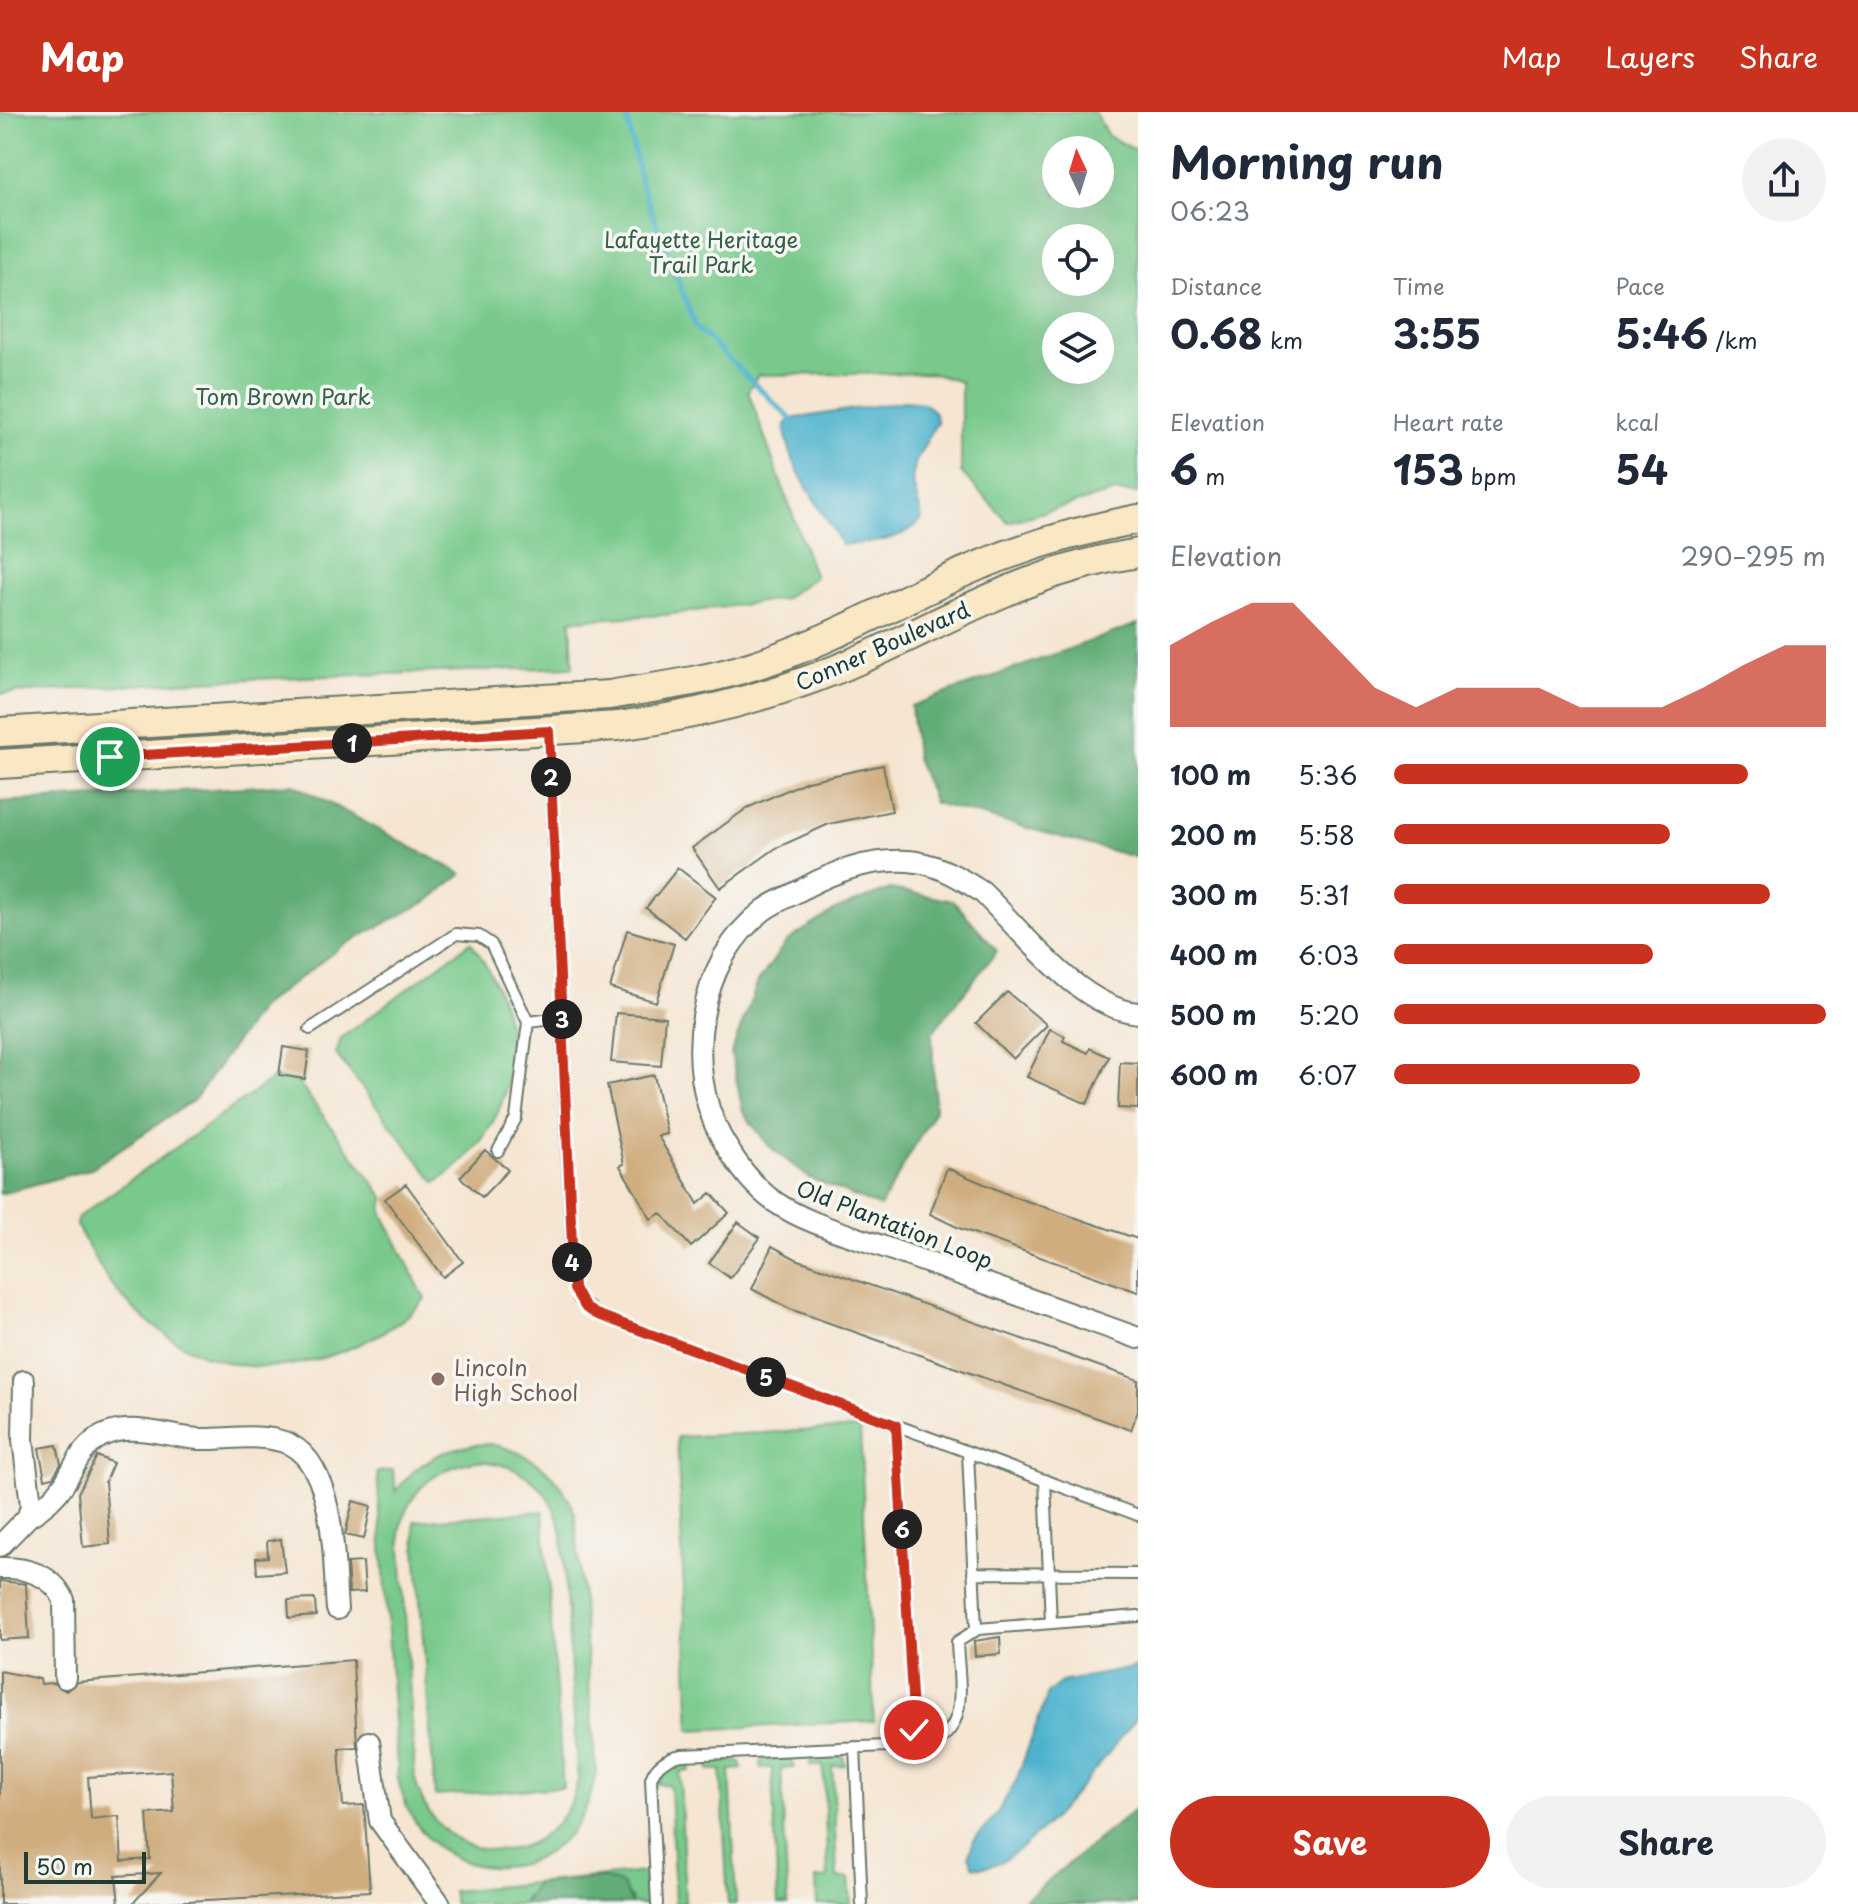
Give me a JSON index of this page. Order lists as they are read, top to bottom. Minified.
{"streets":{"main road":["Conner Boulevard"],"street":["Old Plantation Loop"]},"parks":["Lafayette Heritage Trail Park","Tom Brown Park"],"places":["Lincoln High School"],"scale_bar":"50 m","north":"top","page":{"header":"Map","nav":["Map","Layers","Share"],"heading":["Morning run","06:23"],"stats":[["Distance","0.68 km"],["Time","3:55"],["Pace","5:46 /km"],["Elevation","6 m"],["Heart rate","153 bpm"],["kcal","54"]],"chart":["Elevation","290–295 m"],"pins":["1","2","3","4","5","6"],"list":[{"name":"100 m","note":"5:36"},{"name":"200 m","note":"5:58"},{"name":"300 m","note":"5:31"},{"name":"400 m","note":"6:03"},{"name":"500 m","note":"5:20"},{"name":"600 m","note":"6:07"}],"buttons":["Save","Share"],"scale":"50 m"}}
